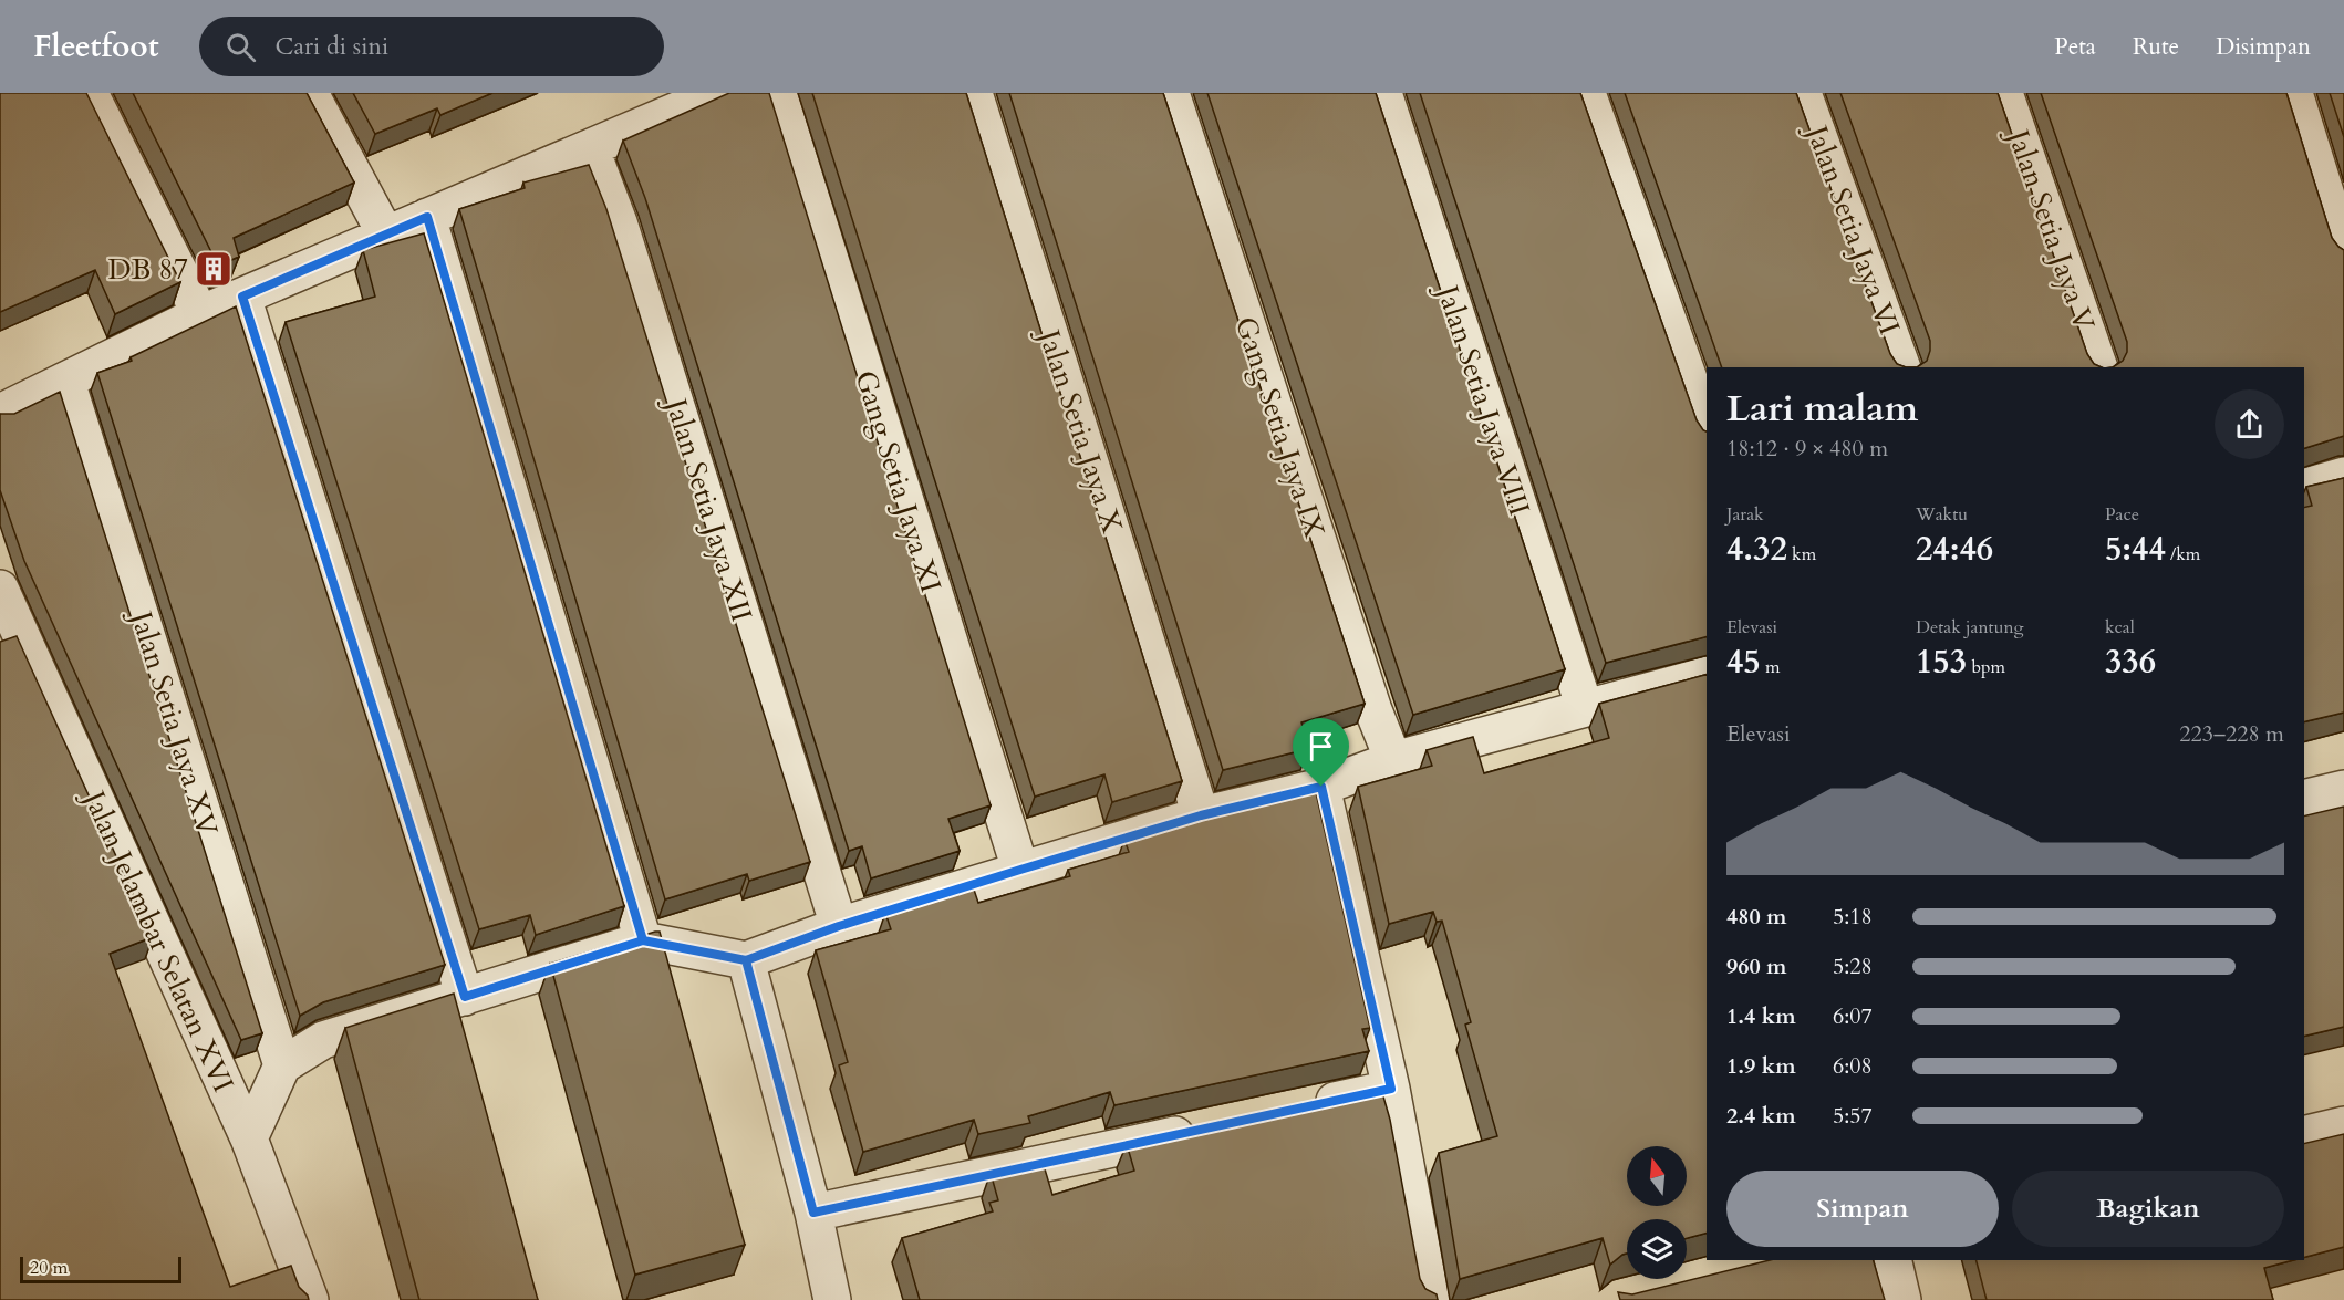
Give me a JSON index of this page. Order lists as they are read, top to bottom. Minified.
{"streets":{"street":["Jalan Setia Jaya VI","Jalan Setia Jaya V","Jalan Setia Jaya VIII","Gang Setia Jaya IX","Jalan Setia Jaya X","Gang Setia Jaya XI","Jalan Setia Jaya XII","Jalan Setia Jaya XV","Jalan Jelambar Selatan XVI"]},"places":{"building":["DB 87"]},"scale_bar":"20 m","north":"top","page":{"header":"Fleetfoot","search":"Cari di sini","nav":["Peta","Rute","Disimpan"],"heading":["Lari malam","18:12 · 9 × 480 m"],"stats":[["Jarak","4.32 km"],["Waktu","24:46"],["Pace","5:44 /km"],["Elevasi","45 m"],["Detak jantung","153 bpm"],["kcal","336"]],"chart":["Elevasi","223–228 m"],"list":[{"name":"480 m","note":"5:18"},{"name":"960 m","note":"5:28"},{"name":"1.4 km","note":"6:07"},{"name":"1.9 km","note":"6:08"},{"name":"2.4 km","note":"5:57"}],"buttons":["Simpan","Bagikan"],"scale":"20 m"}}
